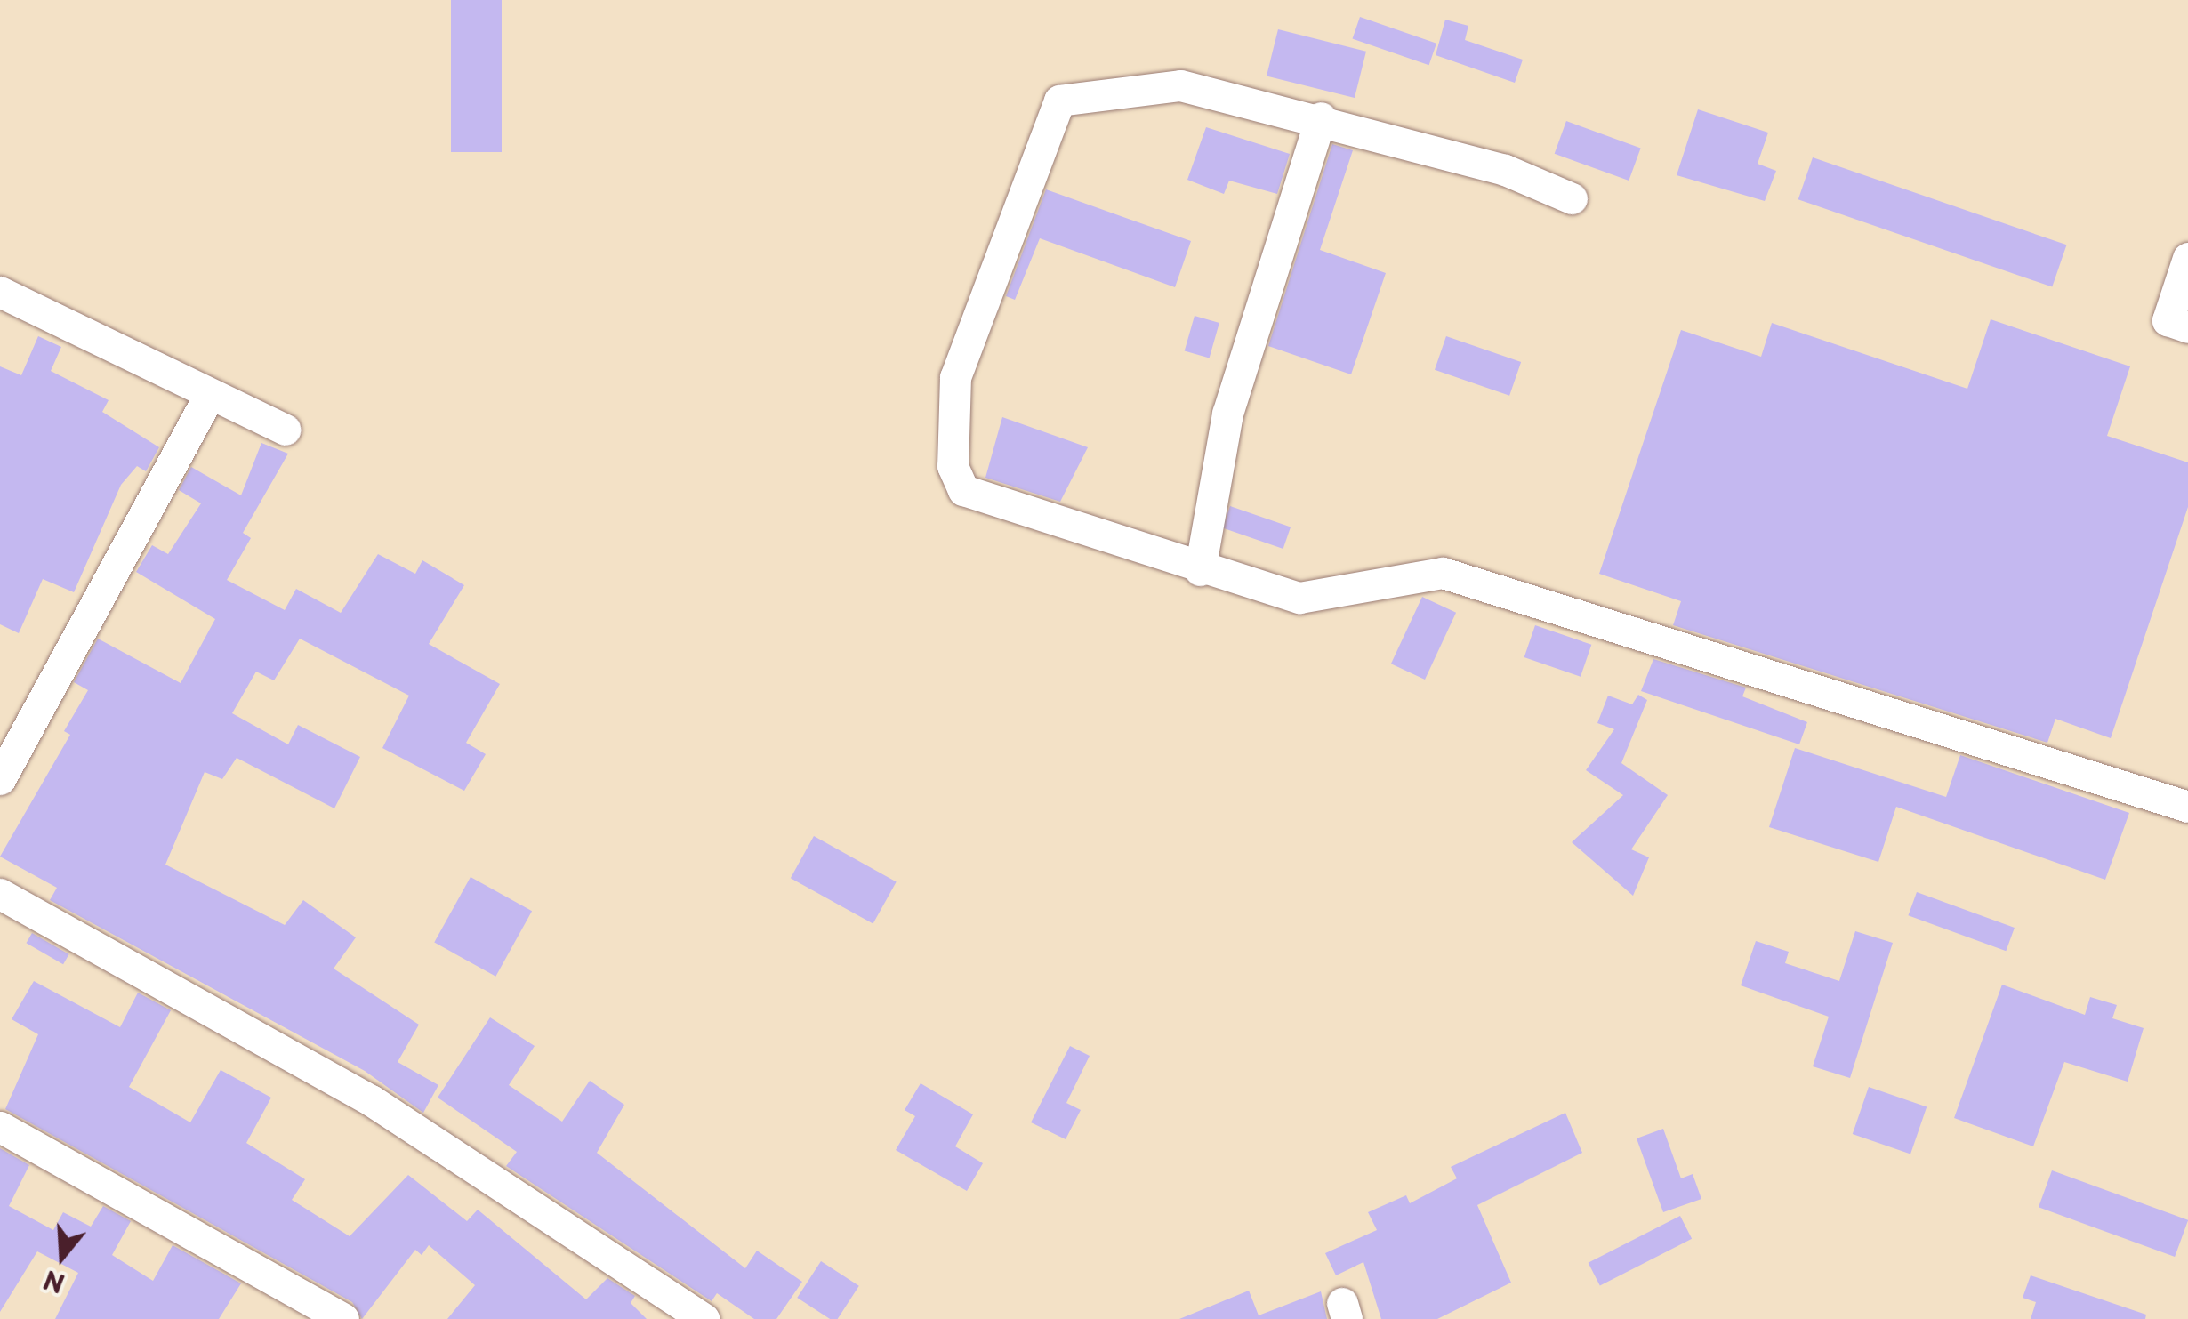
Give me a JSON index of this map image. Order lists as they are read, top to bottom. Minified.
{"north":"bottom"}
